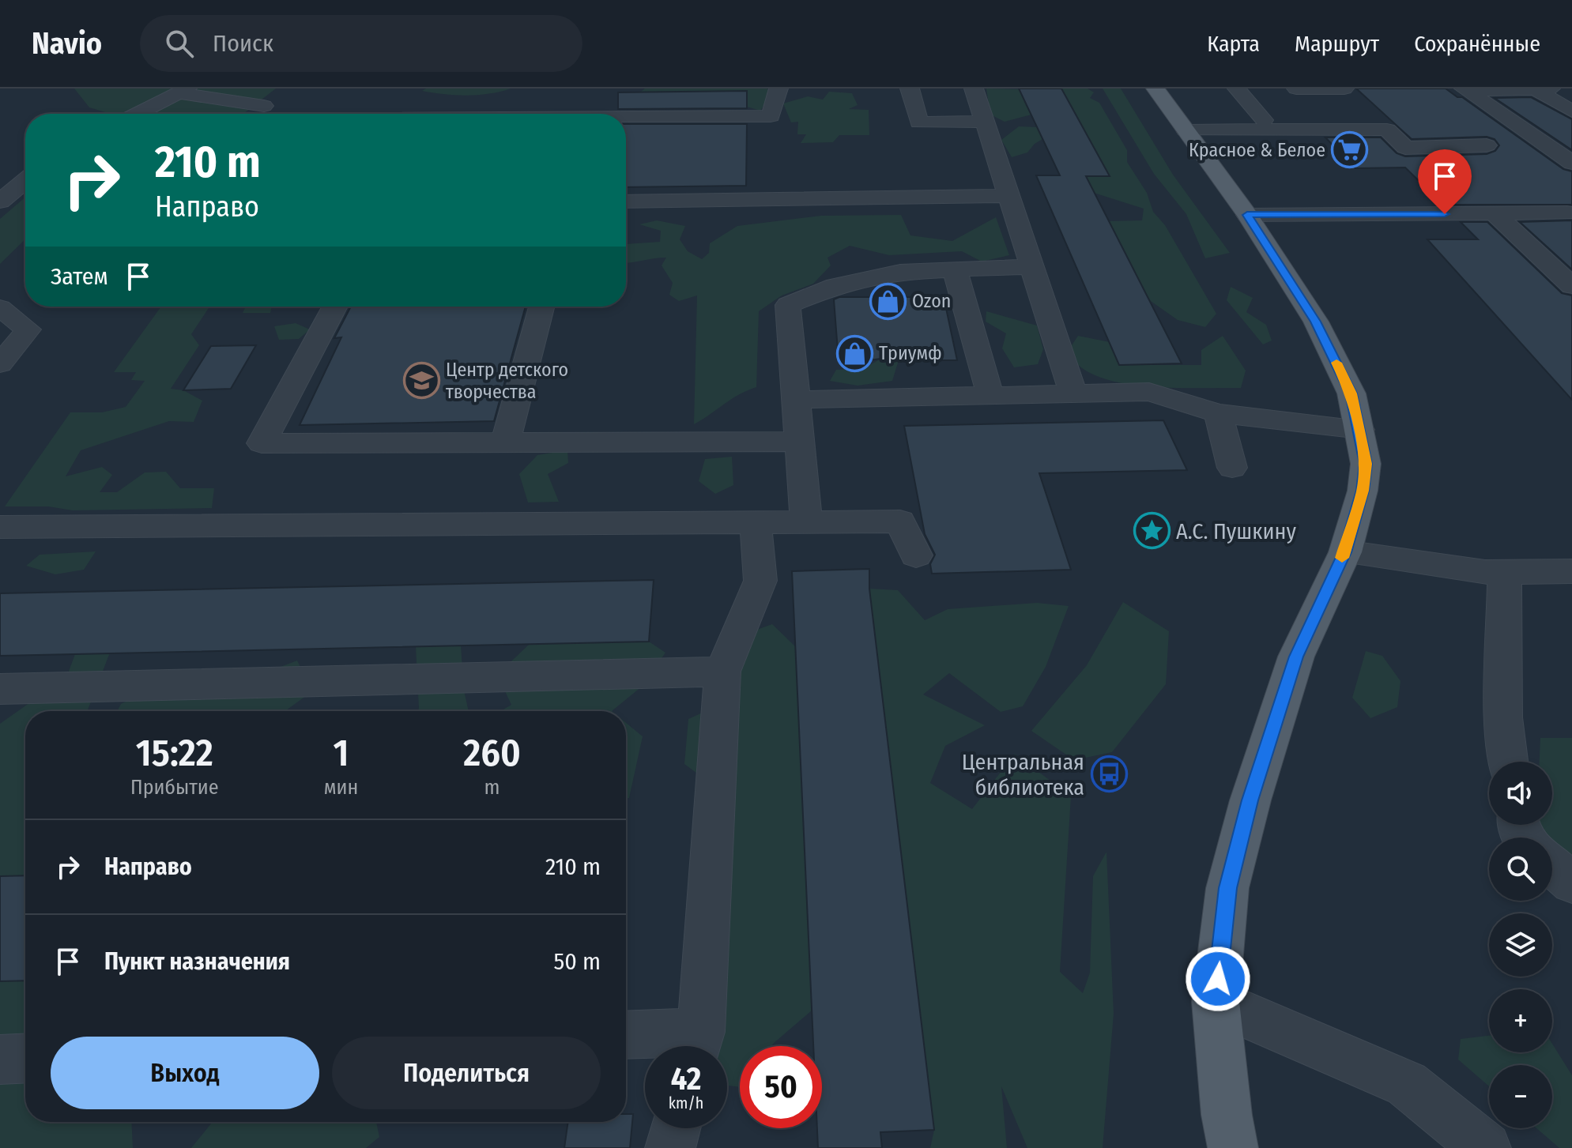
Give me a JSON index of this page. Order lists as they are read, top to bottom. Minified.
{"places":{"supermarket":["Красное & Белое"],"shop":["Ozon","Триумф"],"school or university":["Центр детского творчества"],"place":["А.С. Пушкину"],"bus stop":["Центральная библиотека"]},"page":{"header":"Navio","search":"Поиск","nav":["Карта","Маршрут","Сохранённые"],"turn":["210 m","Направо"],"then":"Затем","eta":["15:22","Прибытие","1","мин","260","m"],"map_buttons":["+","−"],"list":[{"name":"Направо","value":"210 m"},{"name":"Пункт назначения","value":"50 m"}],"buttons":["Выход","Поделиться"],"speed":"42 km/h","limit":"50"}}
